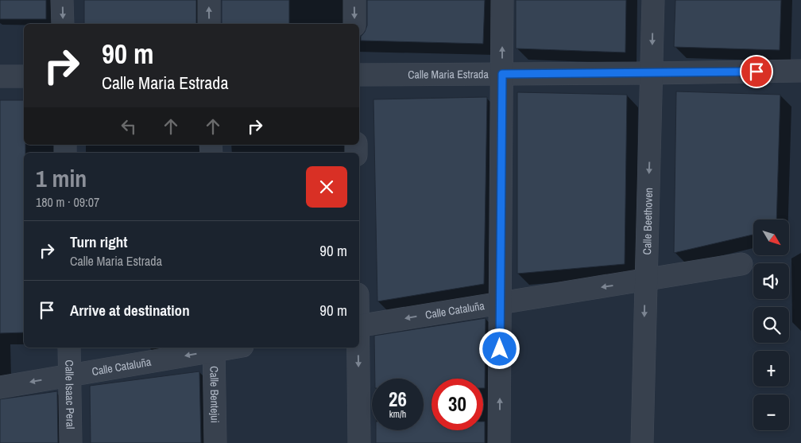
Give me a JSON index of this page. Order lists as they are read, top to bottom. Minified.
{"streets":{"street":["Calle Maria Estrada","Calle Beethoven","Calle Cataluña","Calle Isaac Peral","Calle Bentejui"]},"crossings":[["Calle Maria Estrada","Calle Beethoven"],["Calle Beethoven","Calle Cataluña"],["Calle Cataluña","Calle Isaac Peral"],["Calle Cataluña","Calle Bentejui"]],"one_way":["Calle Cataluña"],"north":"bottom right","page":{"turn":["90 m","Calle Maria Estrada"],"heading":["1 min","180 m · 09:07"],"map_buttons":["+","−"],"list":[{"name":"Turn right","note":"Calle Maria Estrada","value":"90 m"},{"name":"Arrive at destination","value":"90 m"}],"speed":"26 km/h","limit":"30"}}
